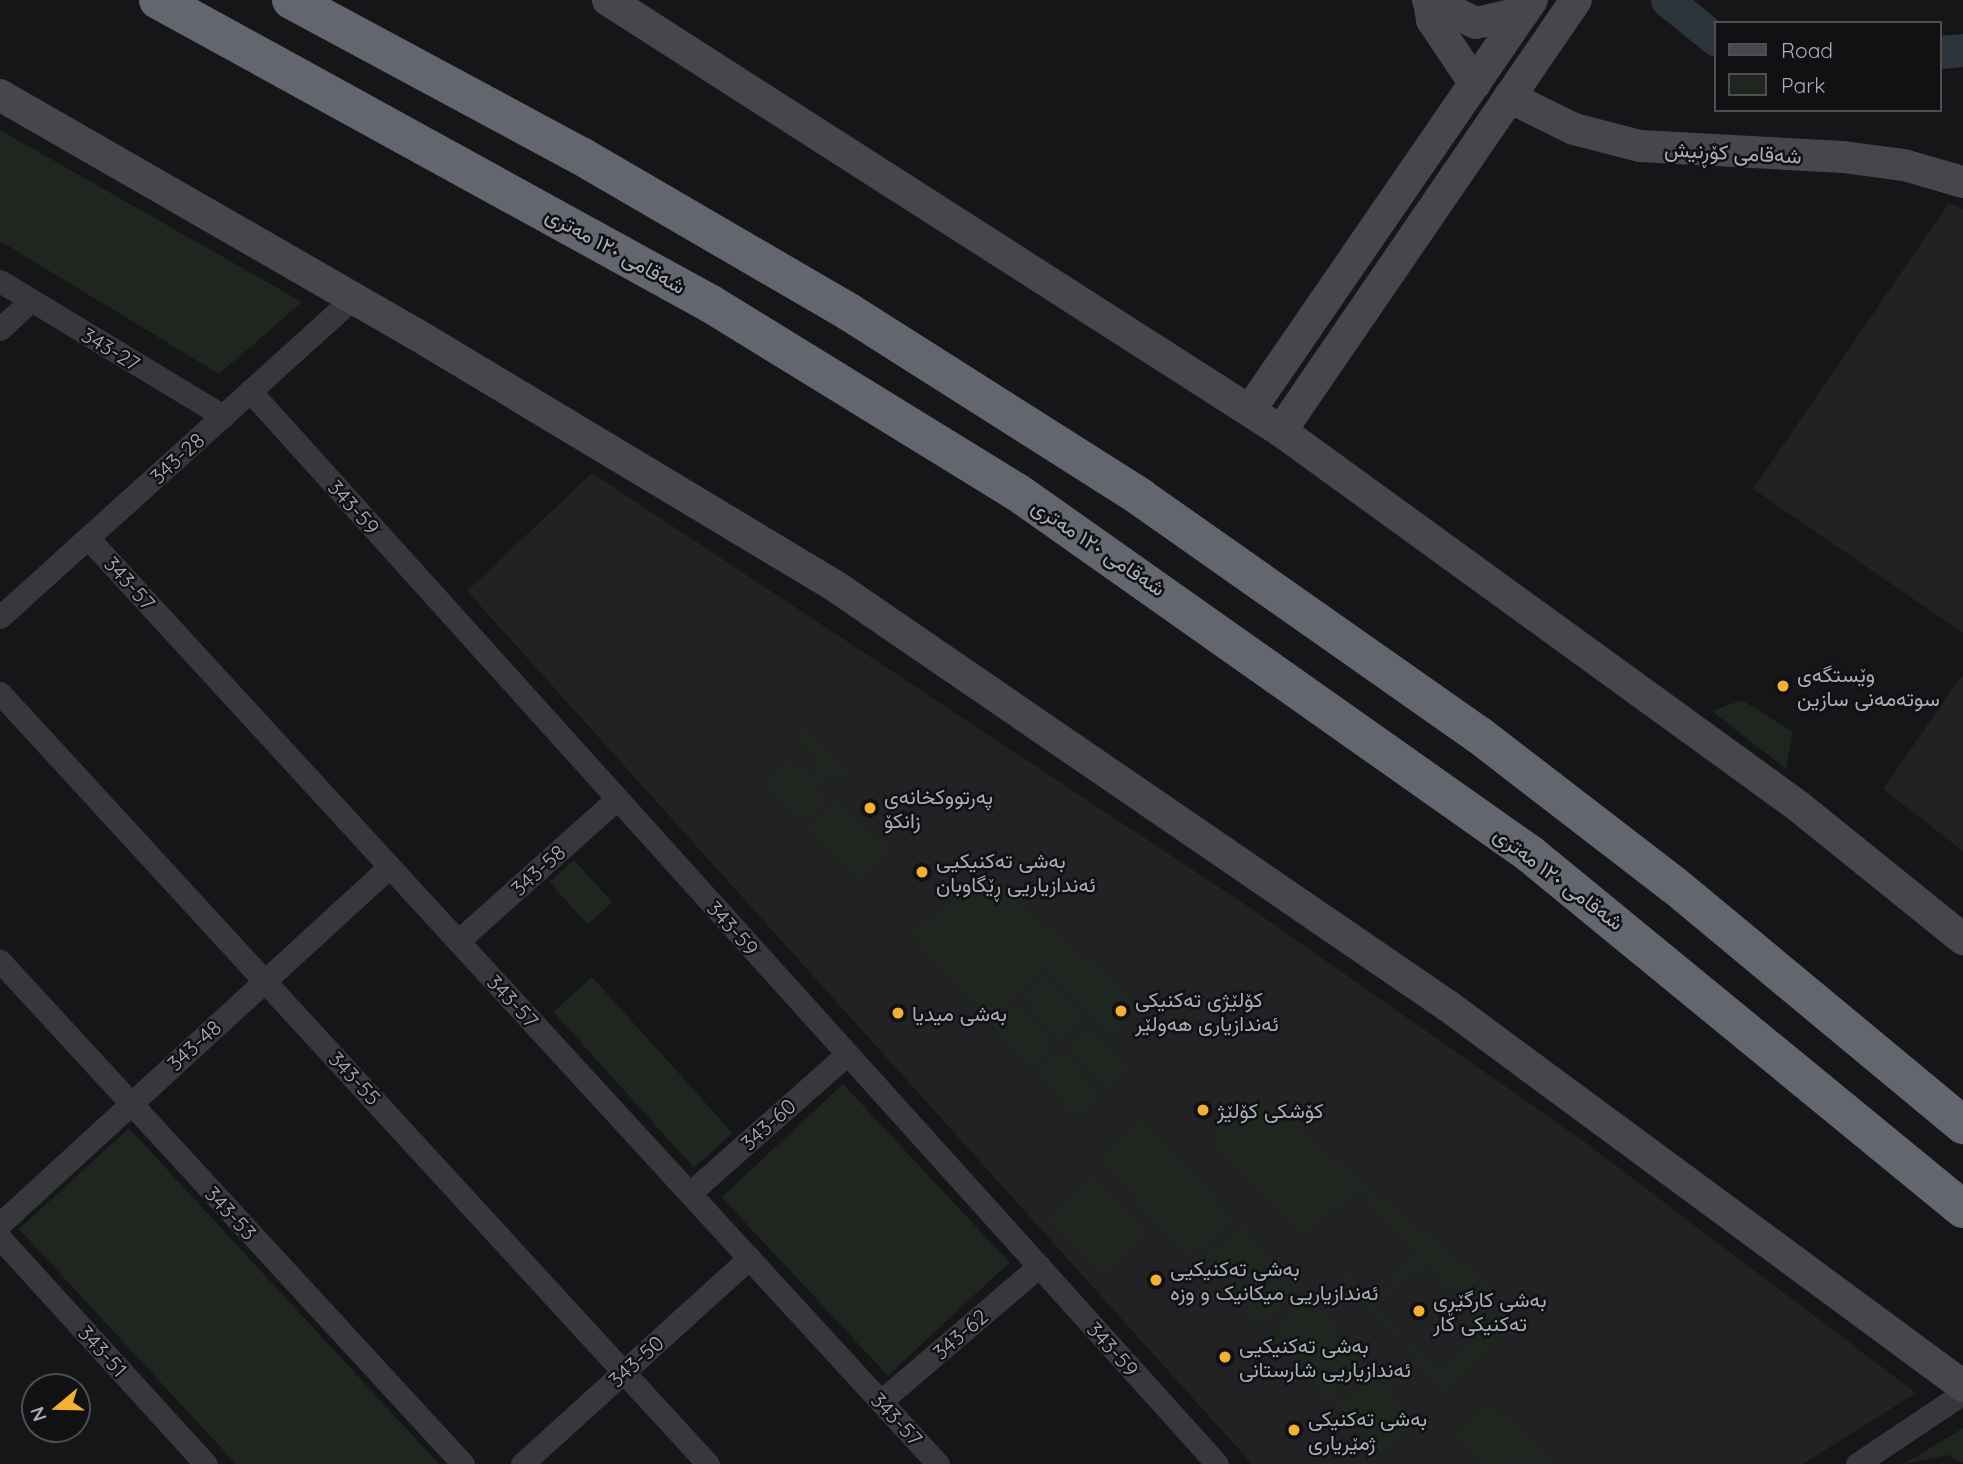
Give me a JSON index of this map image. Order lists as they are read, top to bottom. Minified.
{"streets":{"highway":["شەقامی ١٢٠ مەتری"],"street":["شەقامی کۆڕنیش","343-27","343-28","343-59","343-57","343-58","343-48","343-55","343-60","343-53","343-62","343-51","343-50"]},"crossings":[["343-27","343-28"],["343-28","343-59"],["343-28","343-57"],["343-59","343-58"],["343-59","343-60"],["343-59","343-62"],["343-57","343-58"],["343-57","343-48"],["343-57","343-60"],["343-57","343-62"],["343-57","343-50"],["343-48","343-55"],["343-48","343-53"],["343-55","343-50"]],"places":["وێستگەی سوتەمەنی سازین","پەرتووکخانەی زانکۆ","بەشی تەکنیکیی ئەندازیاریی ڕێگاوبان","کۆلێژی تەکنیکی ئەندازیاری هەولێر","بەشی میدیا","کۆشکی کۆلێژ","بەشی تەکنیکیی ئەندازیاریی میکانیک و وزە","بەشی کارگێڕی تەکنیکی کار","بەشی تەکنیکیی ئەندازیاریی شارستانی","بەشی تەکنیکی ژمێریاری"],"legend":["Road","Park"],"north":"left"}
